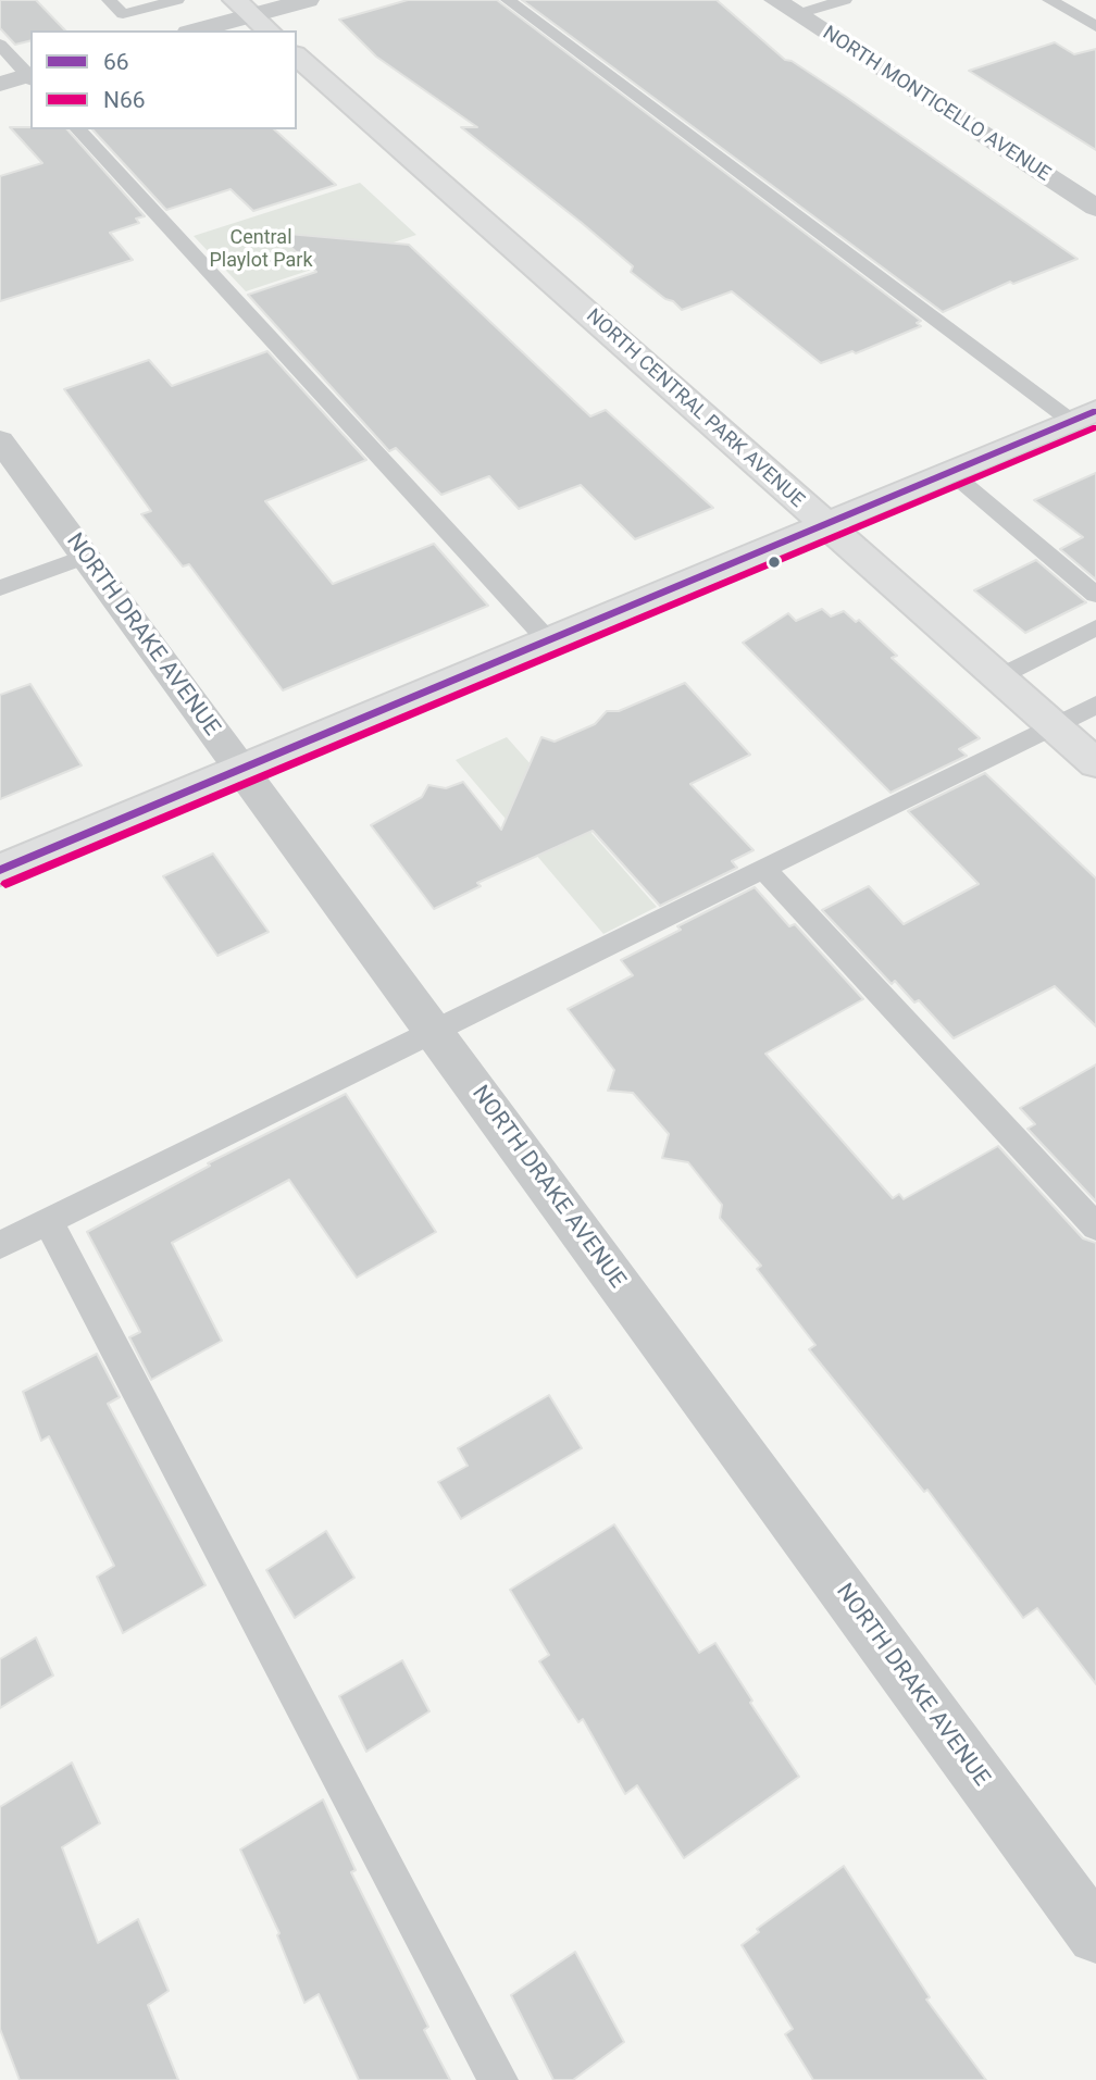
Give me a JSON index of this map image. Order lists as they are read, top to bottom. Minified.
{"streets":{"street":["NORTH MONTICELLO AVENUE","NORTH CENTRAL PARK AVENUE","NORTH DRAKE AVENUE"]},"parks":["Central Playlot Park"],"lines":["transit line 66","transit line N66"],"legend":["66","N66"]}
